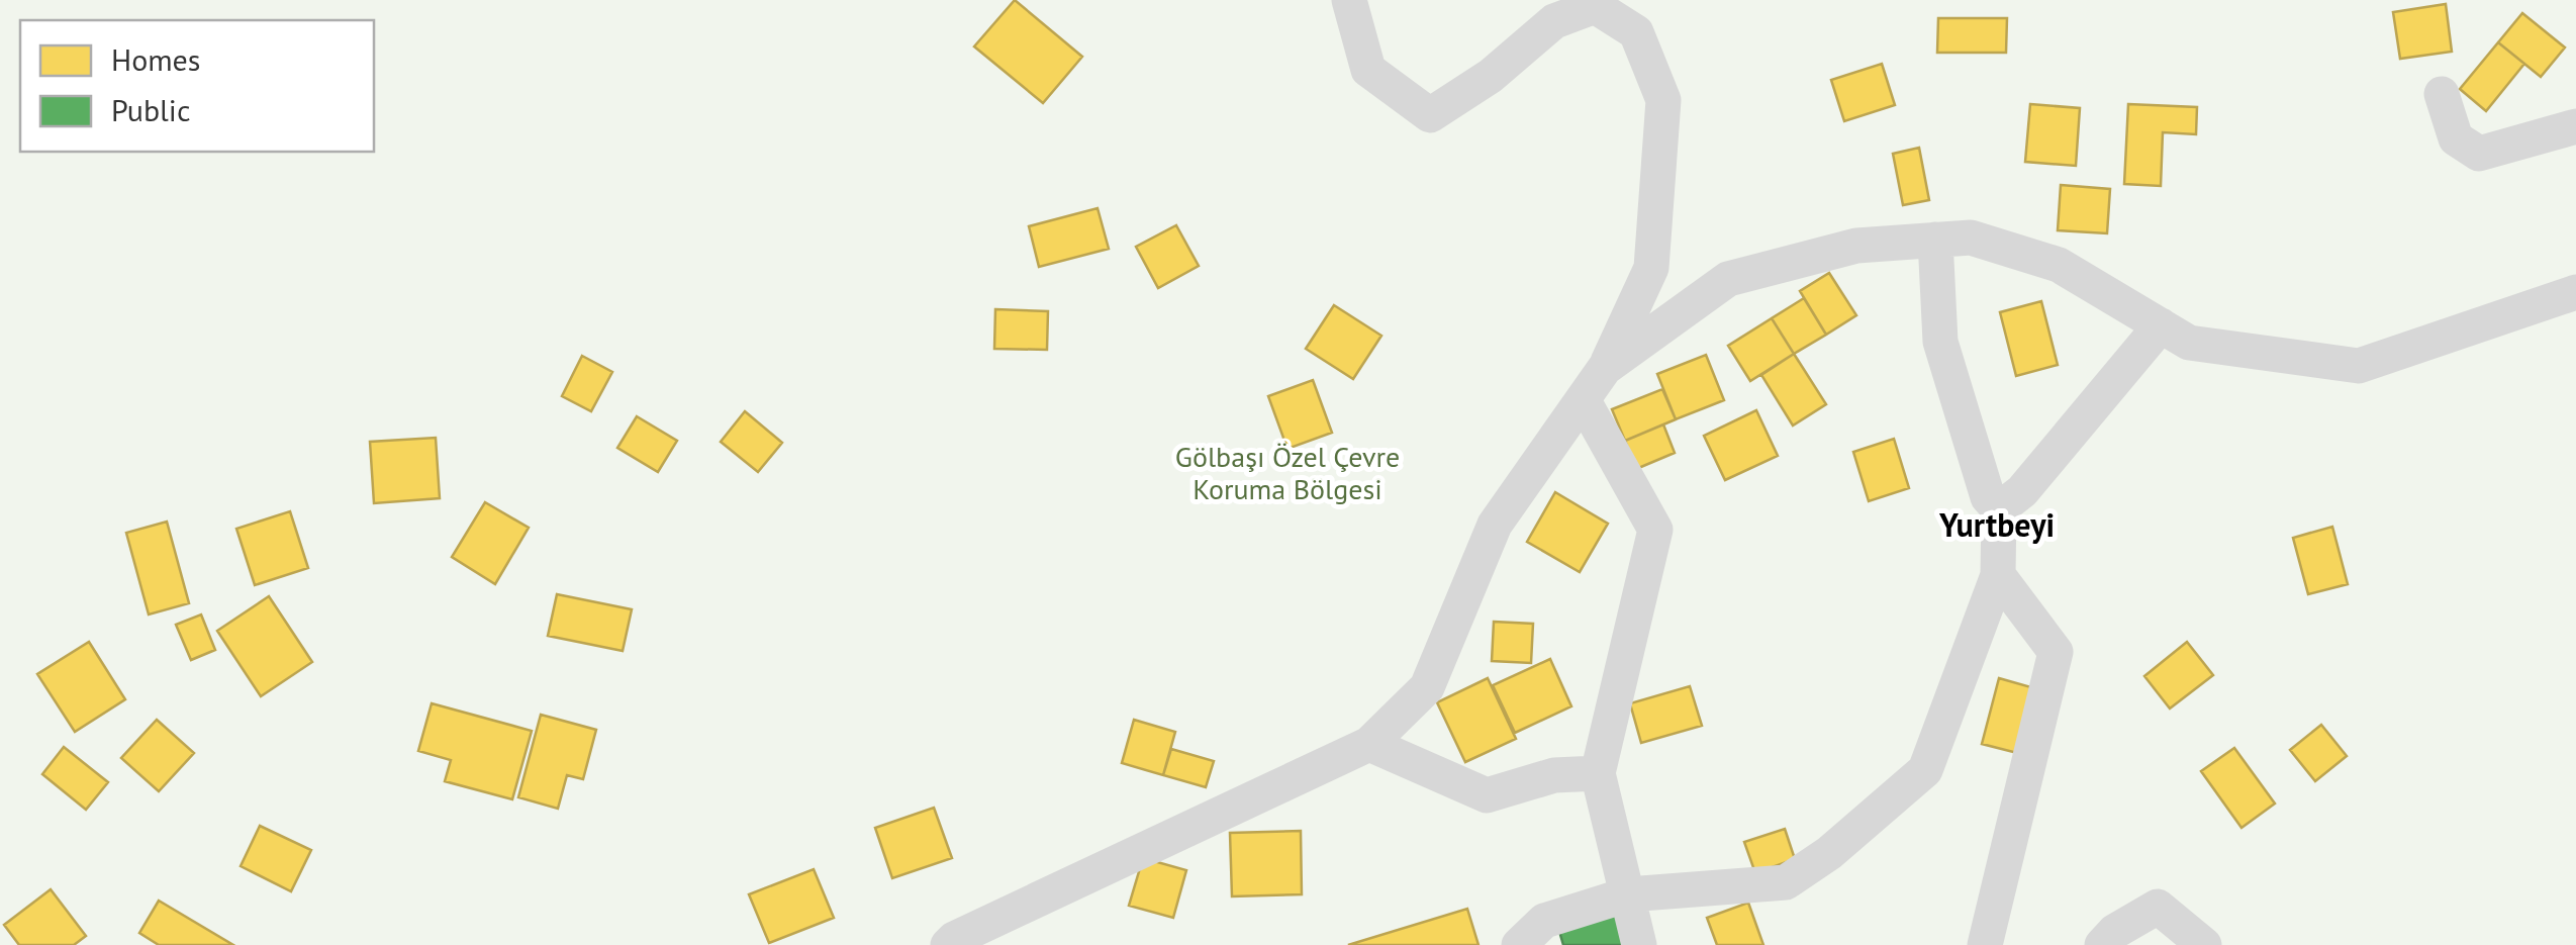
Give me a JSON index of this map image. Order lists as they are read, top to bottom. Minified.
{"districts":["Yurtbeyi"],"parks":["Gölbaşı Özel Çevre Koruma Bölgesi"],"legend":["Homes","Public"]}
